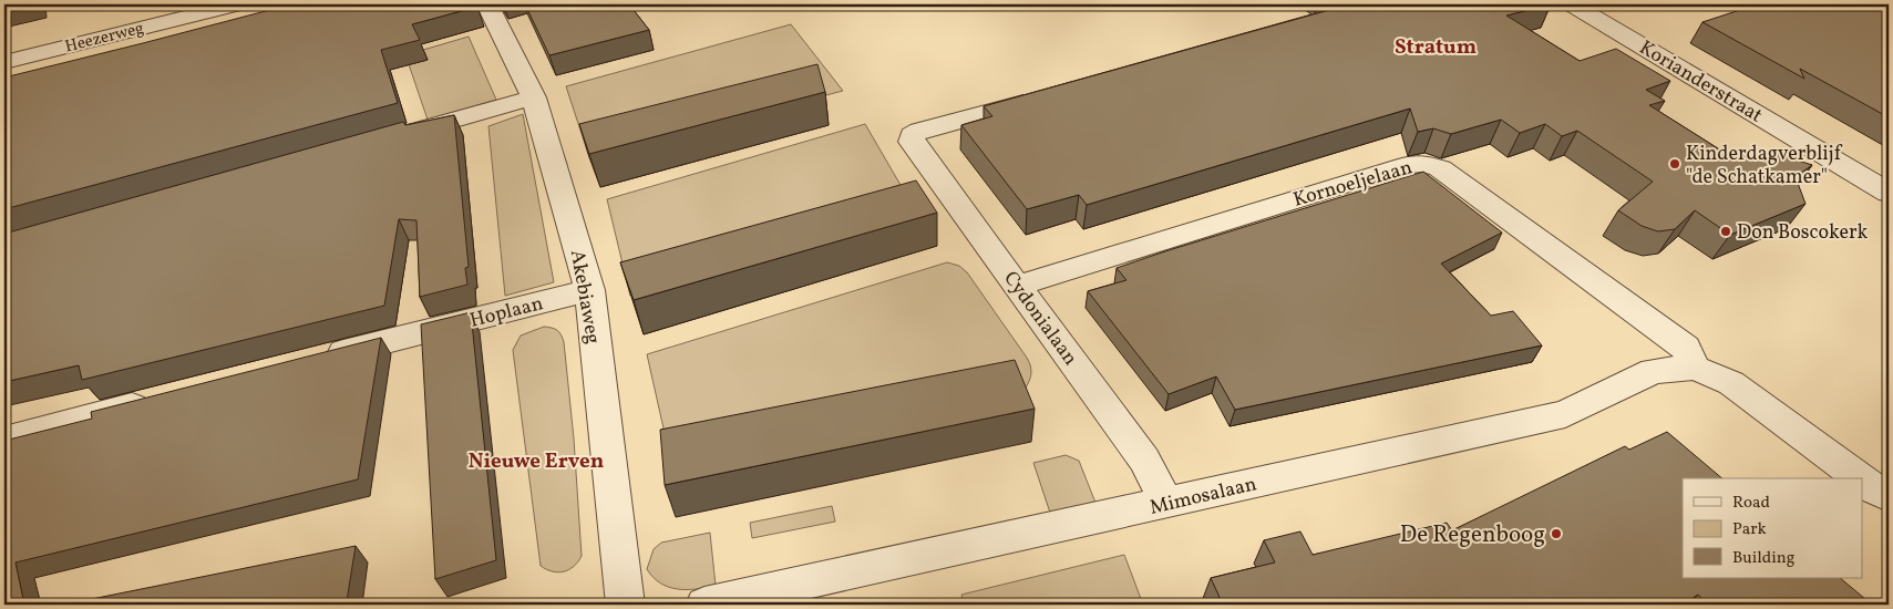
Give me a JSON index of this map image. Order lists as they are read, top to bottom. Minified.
{"streets":{"street":["Heezerweg","Korianderstraat","Kornoeljelaan","Akebiaweg","Hoplaan","Cydonialaan","Mimosalaan"]},"crossings":[["Kornoeljelaan","Cydonialaan"],["Kornoeljelaan","Mimosalaan"],["Akebiaweg","Hoplaan"],["Cydonialaan","Mimosalaan"]],"districts":["Stratum","Nieuwe Erven"],"places":["Kinderdagverblijf \"de Schatkamer\"","Don Boscokerk","De Regenboog"],"legend":["Road","Park","Building"]}
